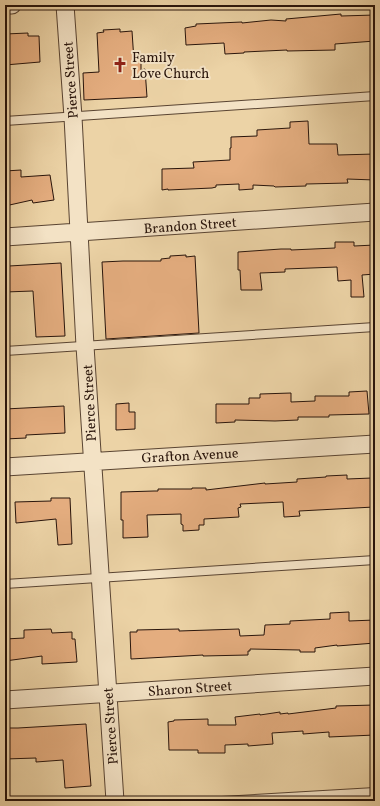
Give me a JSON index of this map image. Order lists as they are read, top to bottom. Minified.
{"streets":{"street":["Pierce Street","Brandon Street","Grafton Avenue","Sharon Street"]},"crossings":[["Pierce Street","Brandon Street"],["Pierce Street","Grafton Avenue"],["Pierce Street","Sharon Street"]],"places":{"church":["Family Love Church"]}}
